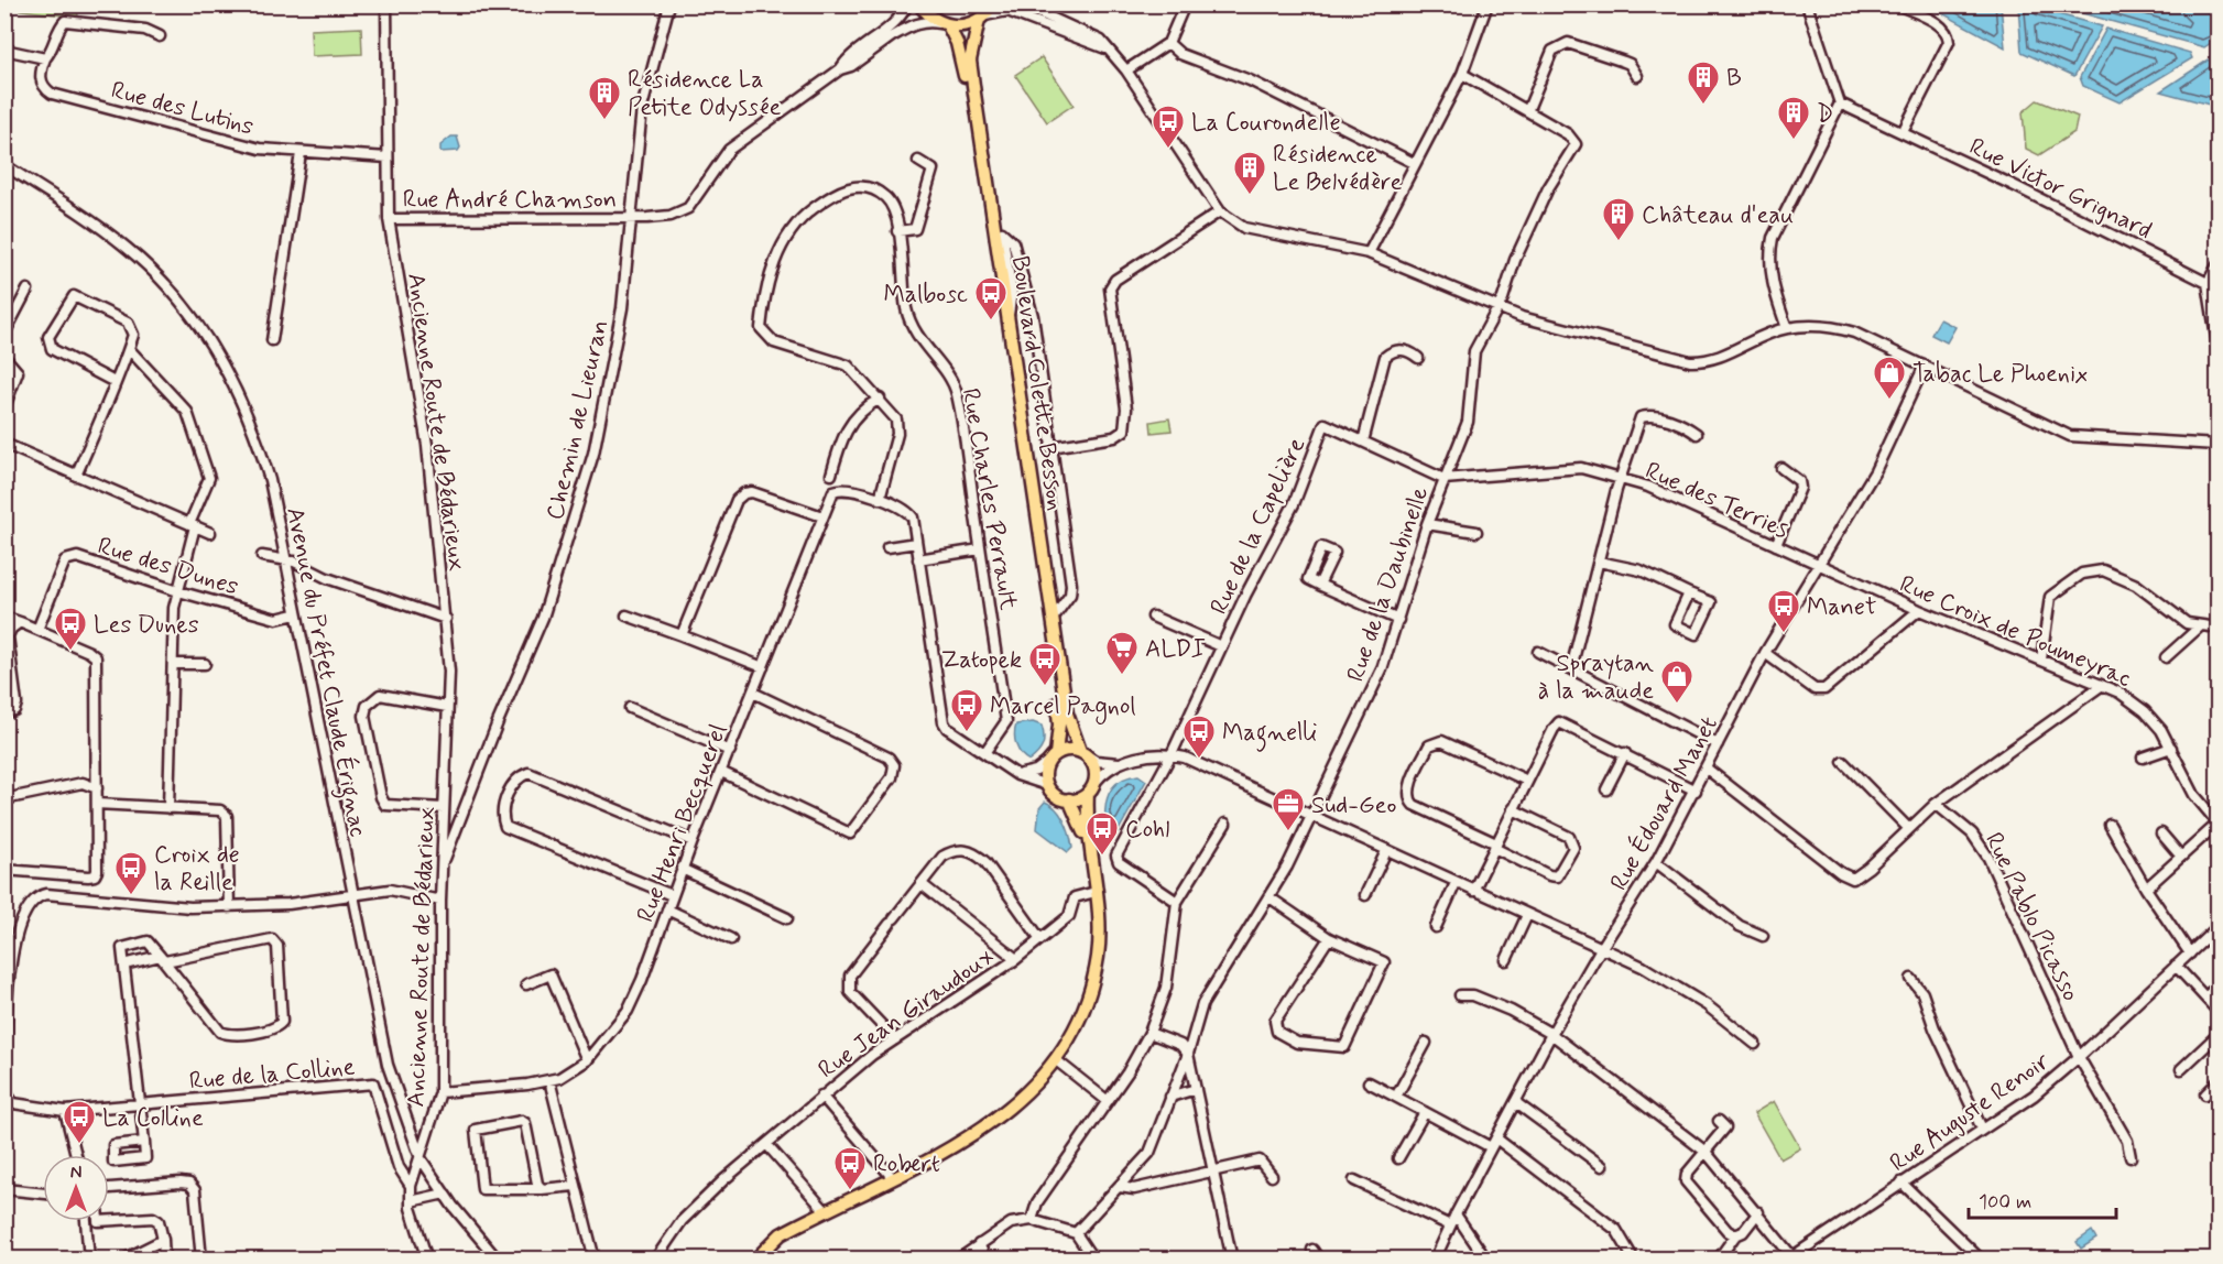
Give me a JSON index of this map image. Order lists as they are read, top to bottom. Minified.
{"streets":{"main road":["Boulevard Colette Besson"],"street":["Rue des Lutins","Rue Victor Grignard","Rue André Chamson","Chemin de Lieuran","Ancienne Route de Bédarieux","Rue Charles Perrault","Rue des Terries","Rue de la Capelière","Rue des Dunes","Rue de la Daubinelle","Rue Croix de Poumeyrac","Avenue du Préfet Claude Érignac","Rue Édouard Manet","Rue Henri Becquerel","Rue Pablo Picasso","Rue Jean Giraudoux","Rue de la Colline","Rue Auguste Renoir"]},"crossings":[["Rue des Lutins","Ancienne Route de Bédarieux"],["Rue André Chamson","Chemin de Lieuran"],["Rue André Chamson","Ancienne Route de Bédarieux"],["Chemin de Lieuran","Ancienne Route de Bédarieux"],["Ancienne Route de Bédarieux","Avenue du Préfet Claude Érignac"],["Ancienne Route de Bédarieux","Rue Henri Becquerel"],["Ancienne Route de Bédarieux","Rue de la Colline"],["Rue Charles Perrault","Rue Henri Becquerel"],["Rue des Terries","Rue de la Daubinelle"],["Rue des Terries","Rue Croix de Poumeyrac"],["Rue des Terries","Rue Édouard Manet"],["Rue des Dunes","Avenue du Préfet Claude Érignac"],["Rue Croix de Poumeyrac","Rue Édouard Manet"],["Rue Pablo Picasso","Rue Auguste Renoir"]],"places":{"building":["B","Résidence La Petite Odyssée","D","Résidence Le Belvédère","Château d'eau"],"bus stop":["La Courondelle","Malbosc","Manet","Les Dunes","Zatopek","Marcel Pagnol","Magnelli","Cohl","Croix de la Reille","La Colline","Robert"],"shop":["Tabac Le Phoenix","Spraytan à la maude"],"supermarket":["ALDI"],"office":["Sud-Geo"]},"scale_bar":"100 m","north":"top"}
